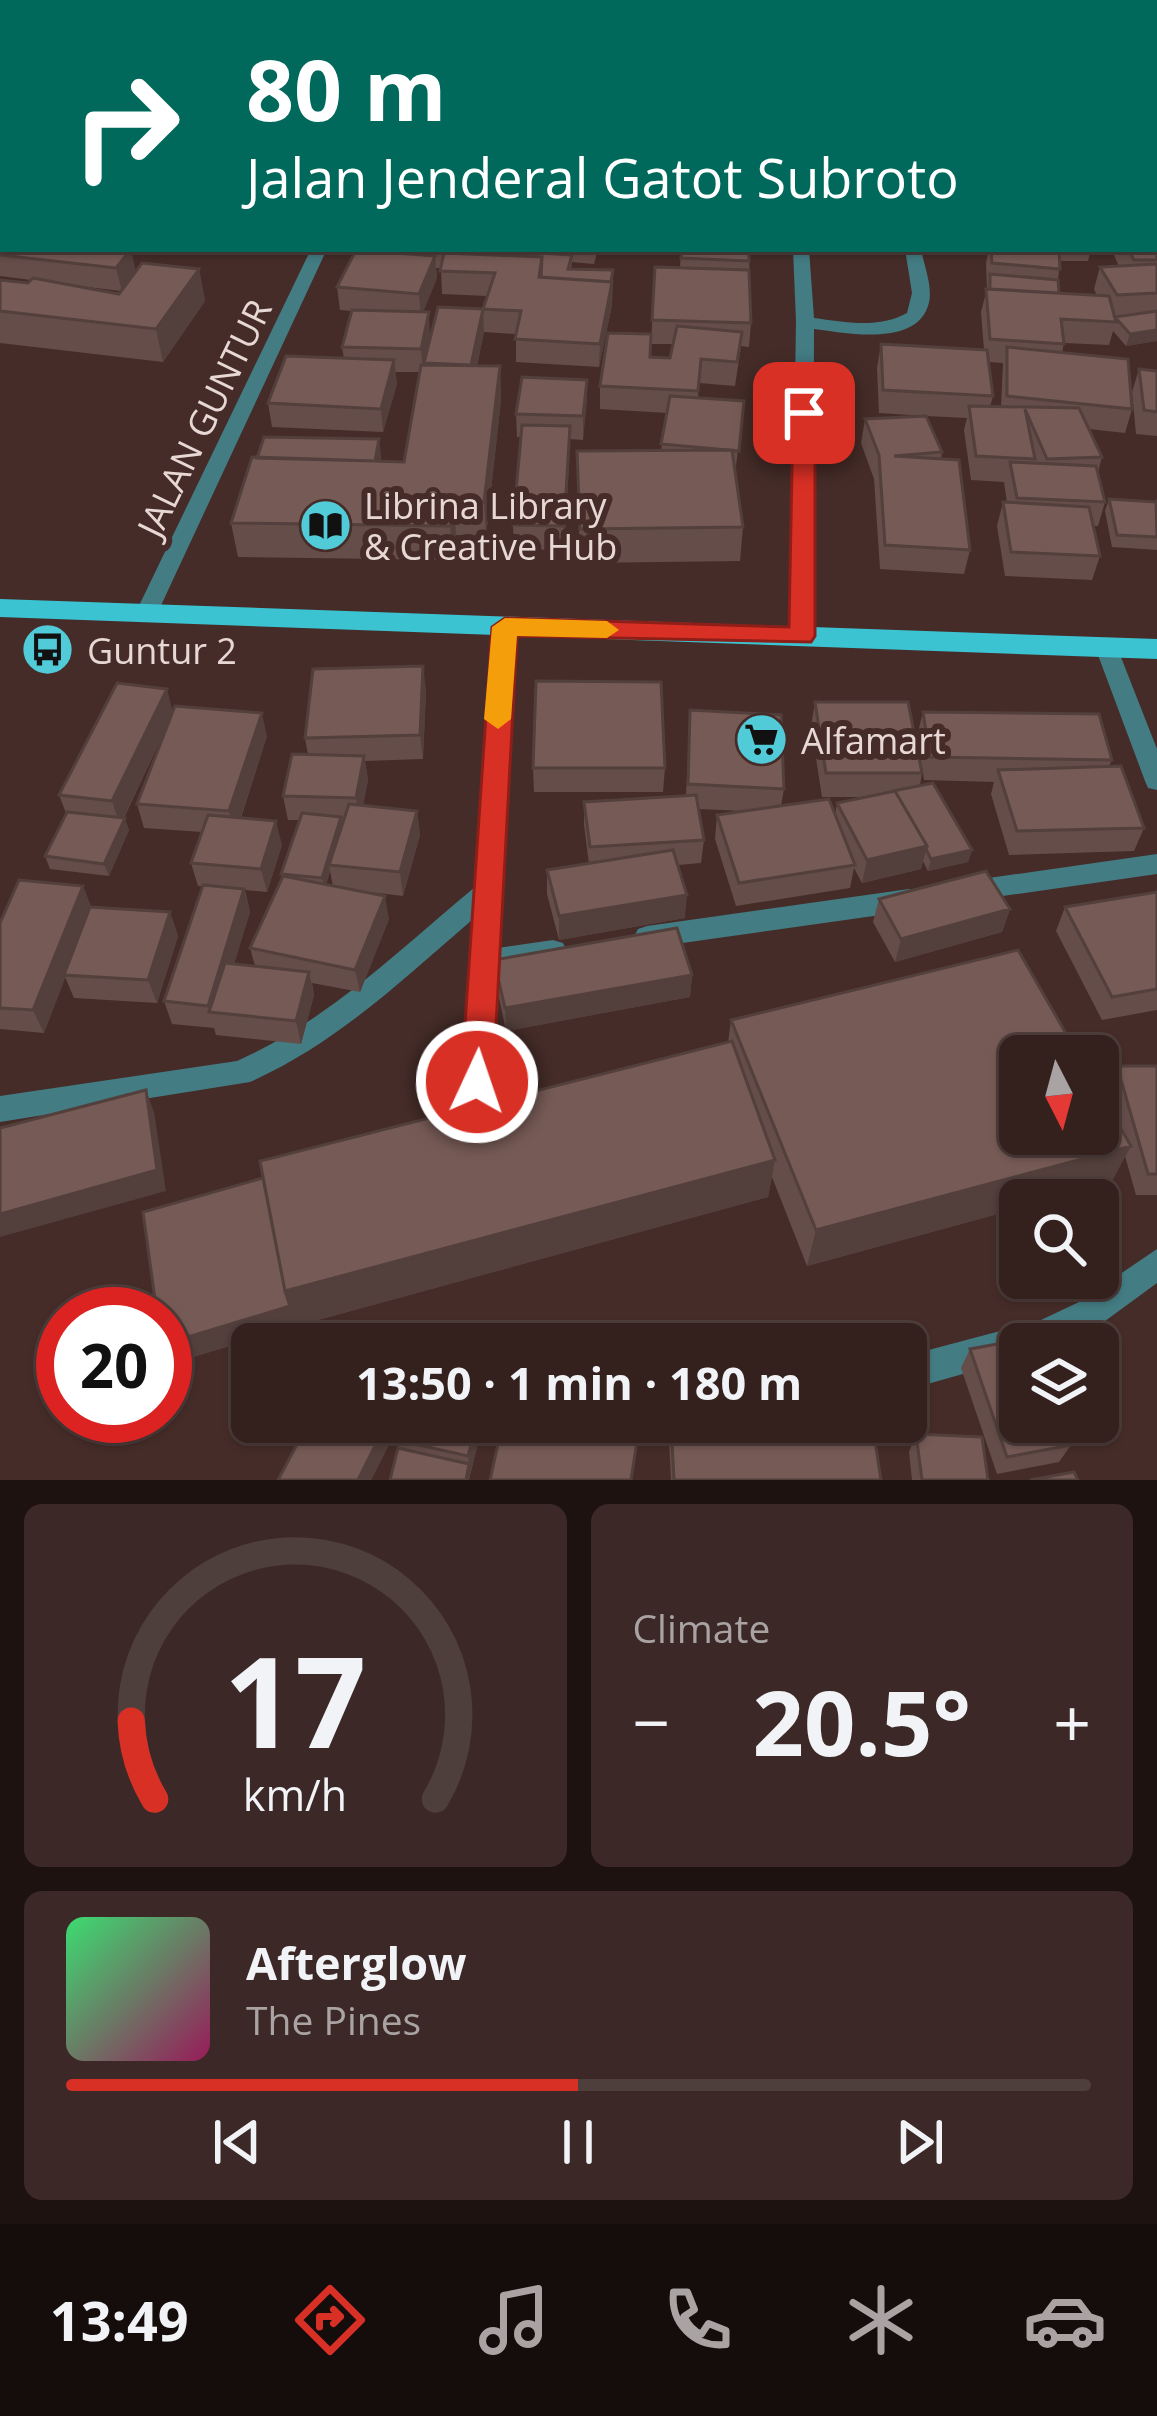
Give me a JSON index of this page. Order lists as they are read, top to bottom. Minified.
{"streets":{"street":["JALAN GUNTUR"]},"places":{"library":["Librina Library & Creative Hub"],"bus stop":["Guntur 2"],"supermarket":["Alfamart"]},"north":"bottom","page":{"turn":["80 m","Jalan Jenderal Gatot Subroto"],"limit":"20","trip":"13:50 · 1 min · 180 m","tile":"Climate","heat":["−","20.5°","+"],"song":["Afterglow","The Pines"],"tabs":"13:49","gauge":["17","km/h"]}}
